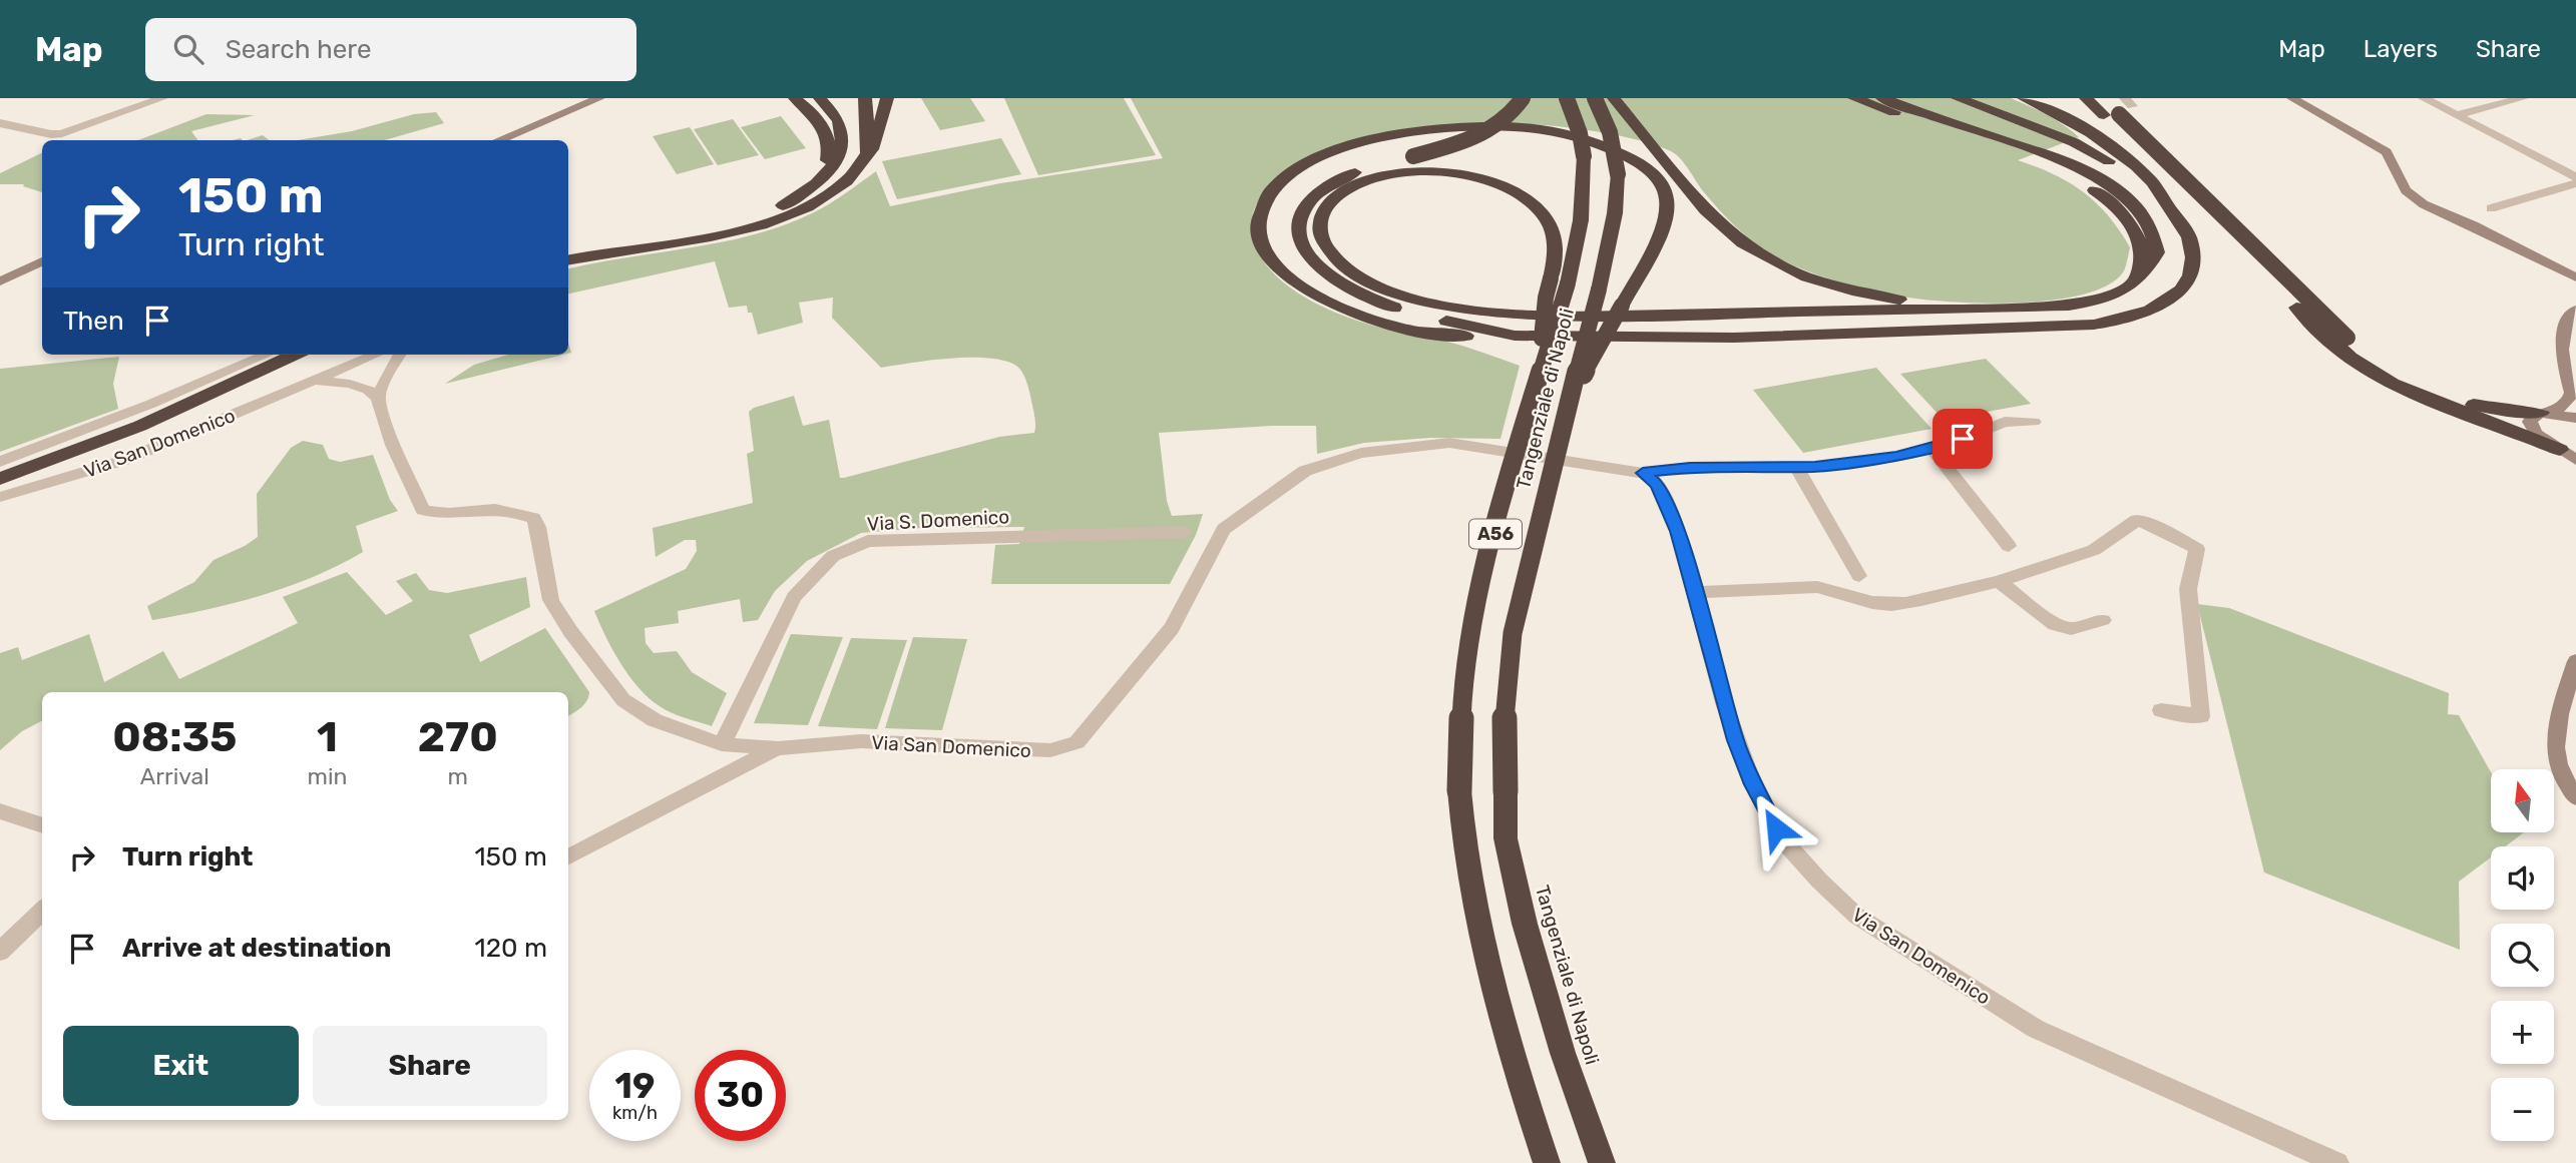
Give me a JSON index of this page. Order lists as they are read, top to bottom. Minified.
{"streets":{"highway":["Tangenziale di Napoli","A56"],"street":["Via San Domenico","Via S. Domenico"]},"crossings":[["Via San Domenico","Via S. Domenico"]],"north":"top","page":{"header":"Map","search":"Search here","nav":["Map","Layers","Share"],"turn":["150 m","Turn right"],"then":"Then","eta":["08:35","Arrival","1","min","270","m"],"map_buttons":["+","−"],"list":[{"name":"Turn right","value":"150 m"},{"name":"Arrive at destination","value":"120 m"}],"buttons":["Exit","Share"],"speed":"19 km/h","limit":"30"}}
